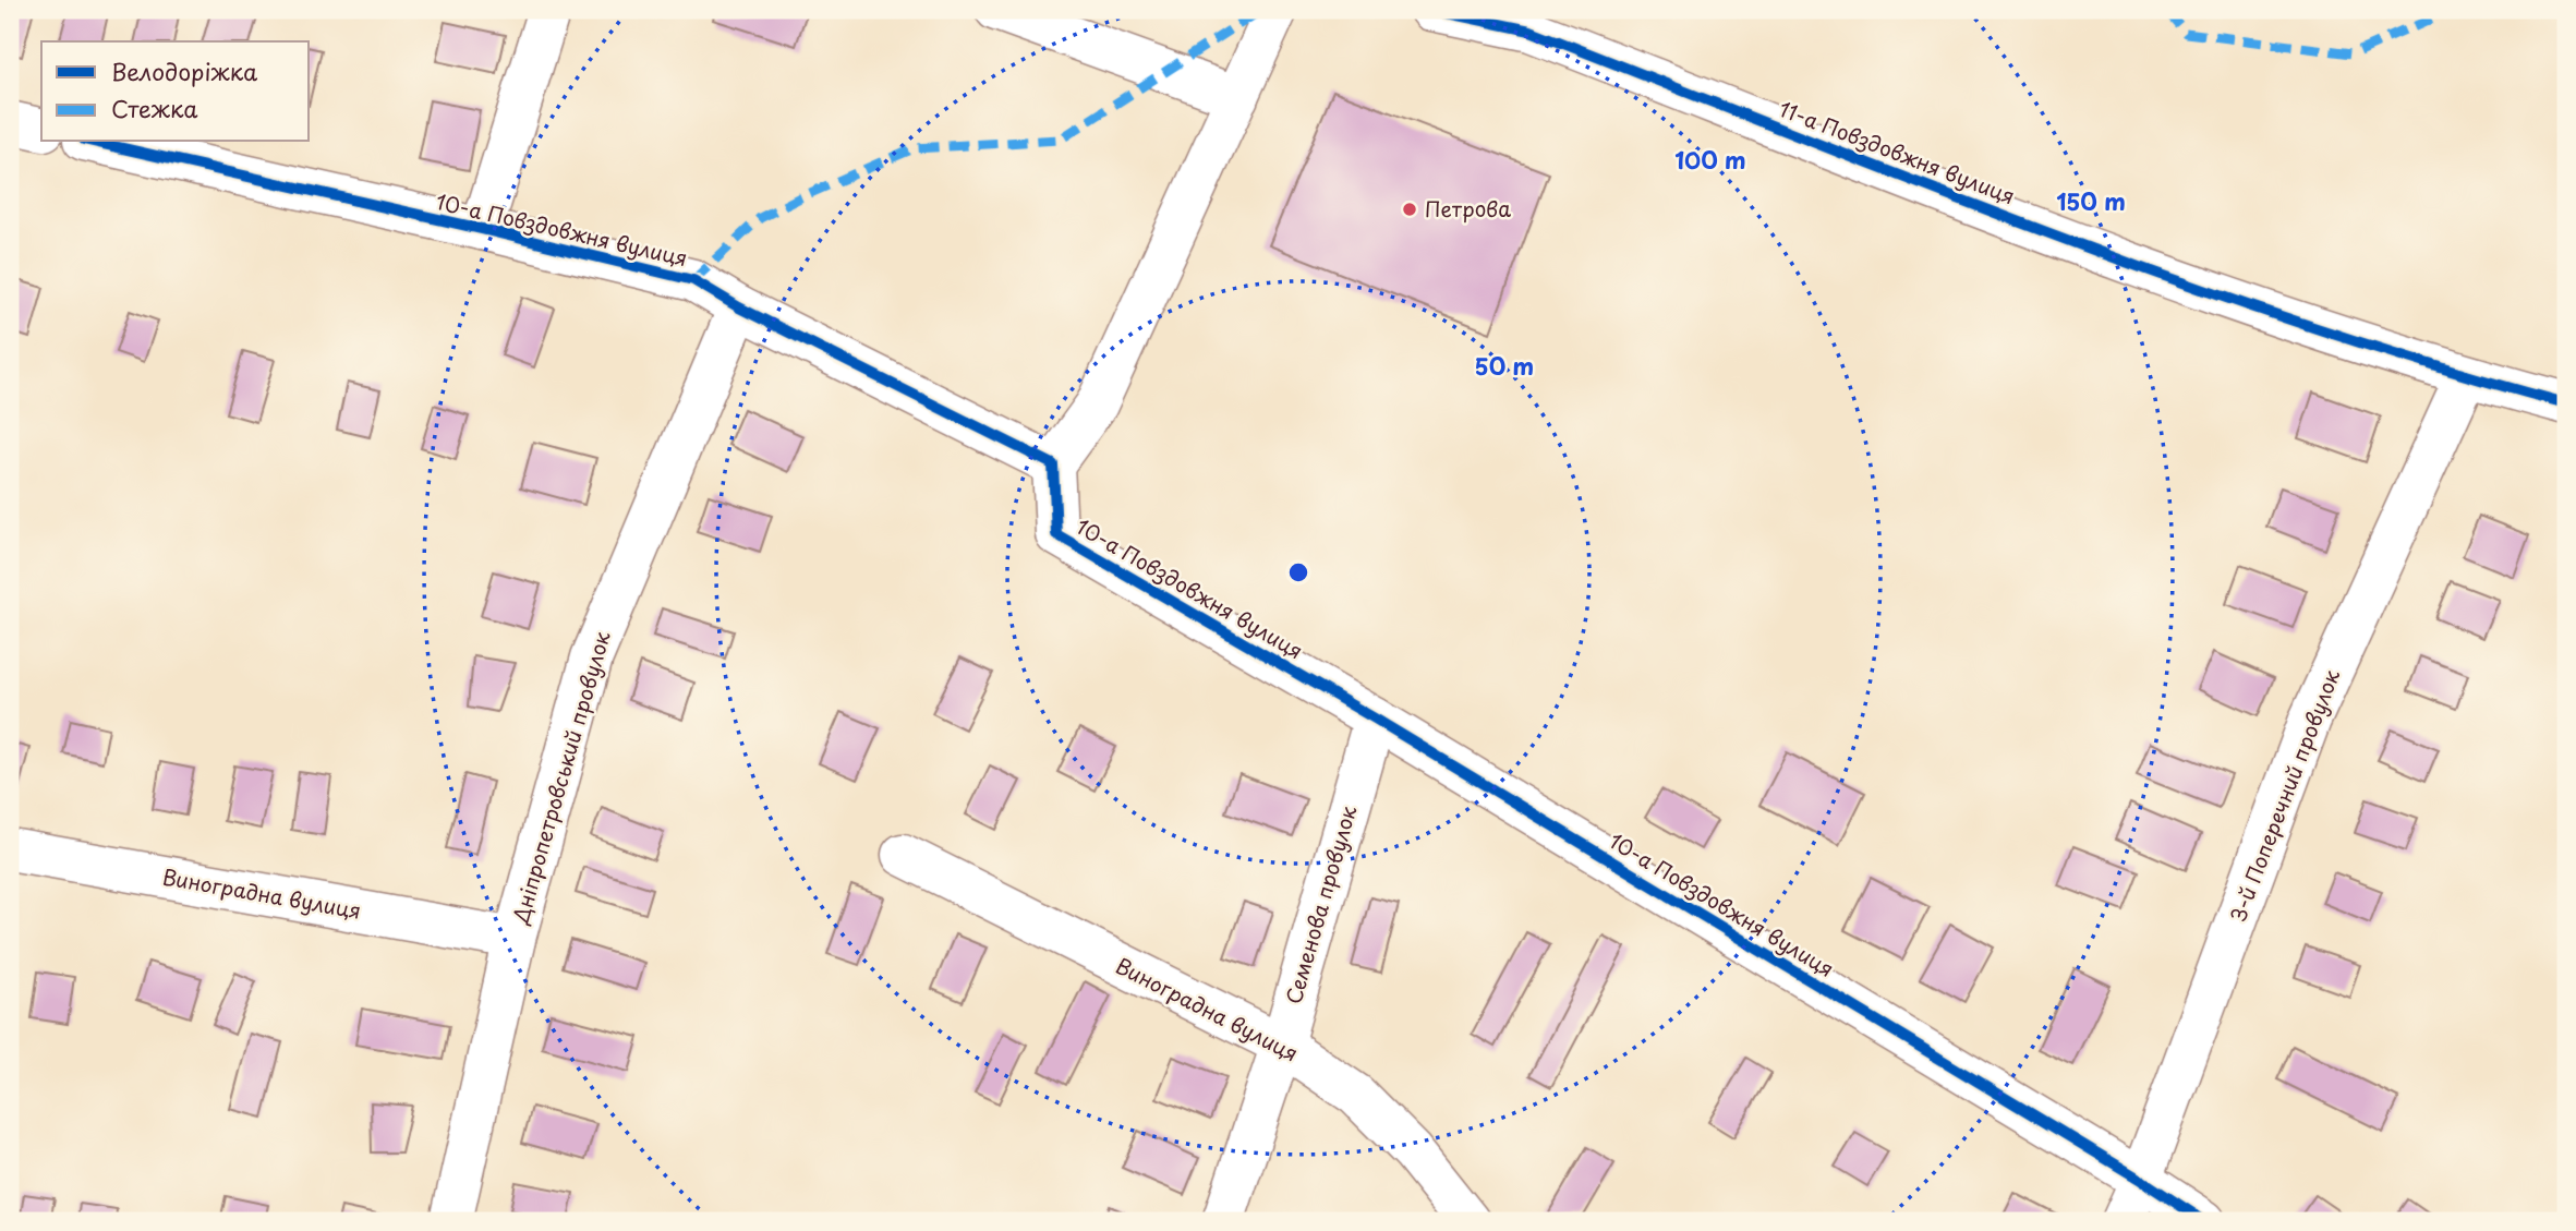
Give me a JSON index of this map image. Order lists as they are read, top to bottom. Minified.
{"streets":{"street":["11-а Повздовжня вулиця","10-а Повздовжня вулиця","Дніпропетровський провулок","3-й Поперечний провулок","Виноградна вулиця","Семенова провулок"]},"crossings":[["11-а Повздовжня вулиця","3-й Поперечний провулок"],["10-а Повздовжня вулиця","Дніпропетровський провулок"],["10-а Повздовжня вулиця","3-й Поперечний провулок"],["10-а Повздовжня вулиця","Семенова провулок"],["Дніпропетровський провулок","Виноградна вулиця"],["Виноградна вулиця","Семенова провулок"]],"places":["Петрова"],"legend":["Велодоріжка","Стежка"],"rings":["100 m","150 m","50 m"]}
